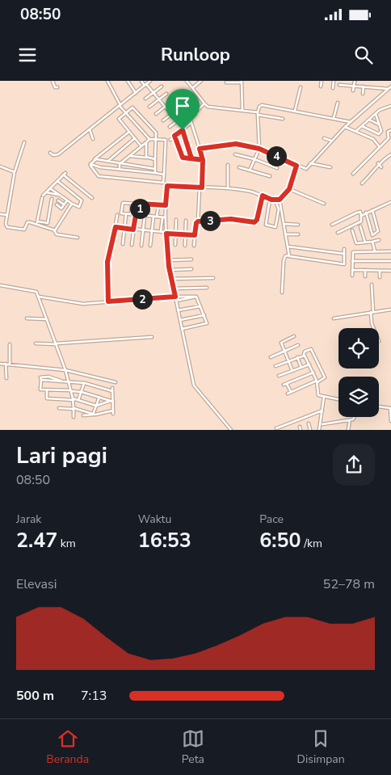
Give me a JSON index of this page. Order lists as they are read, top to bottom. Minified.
{"page":{"status":"08:50","header":"Runloop","pins":["4","1","3","2"],"heading":["Lari pagi","08:50"],"stats":[["Jarak","2.47 km"],["Waktu","16:53"],["Pace","6:50 /km"]],"chart":["Elevasi","52–78 m"],"list":[{"name":"500 m","note":"7:13"}],"tabs":["Beranda","Peta","Disimpan"]}}
